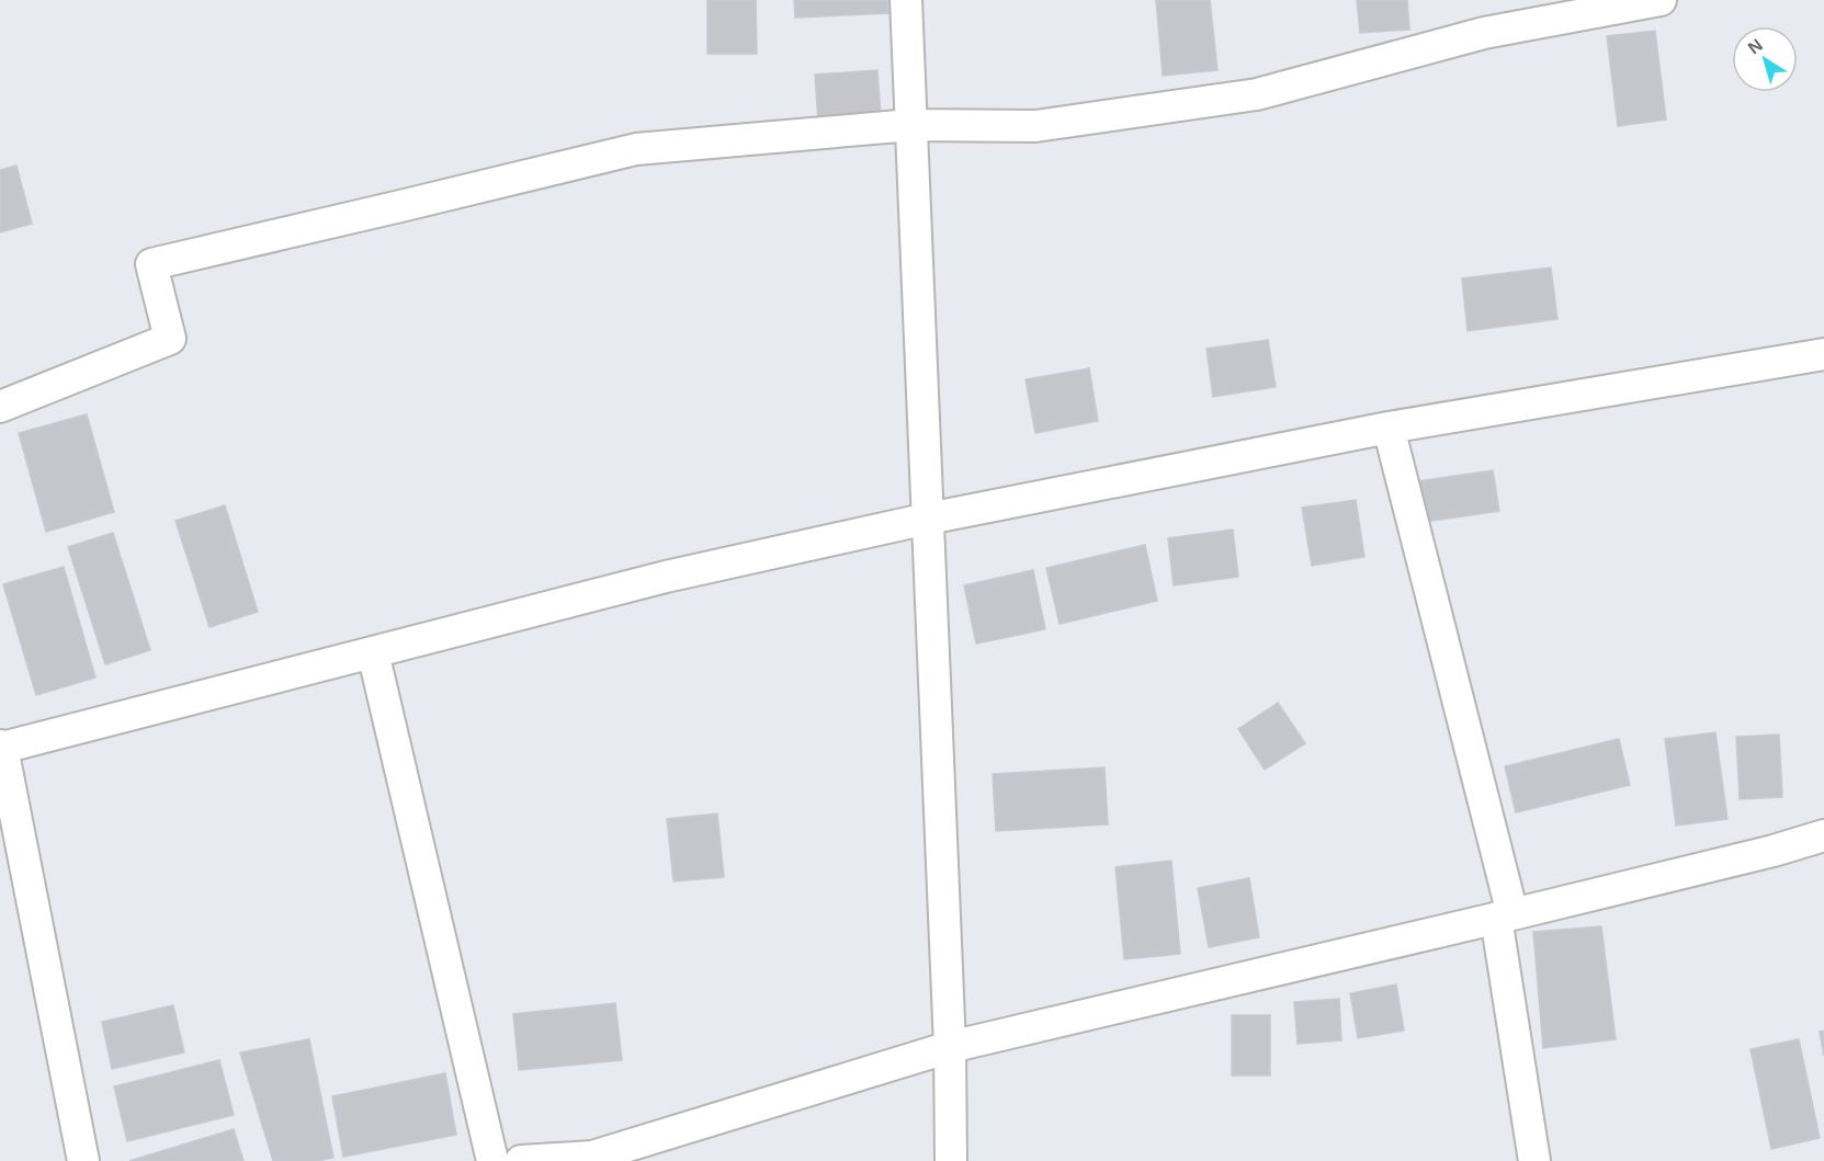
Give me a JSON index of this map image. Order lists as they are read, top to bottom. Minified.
{"north":"top left"}
